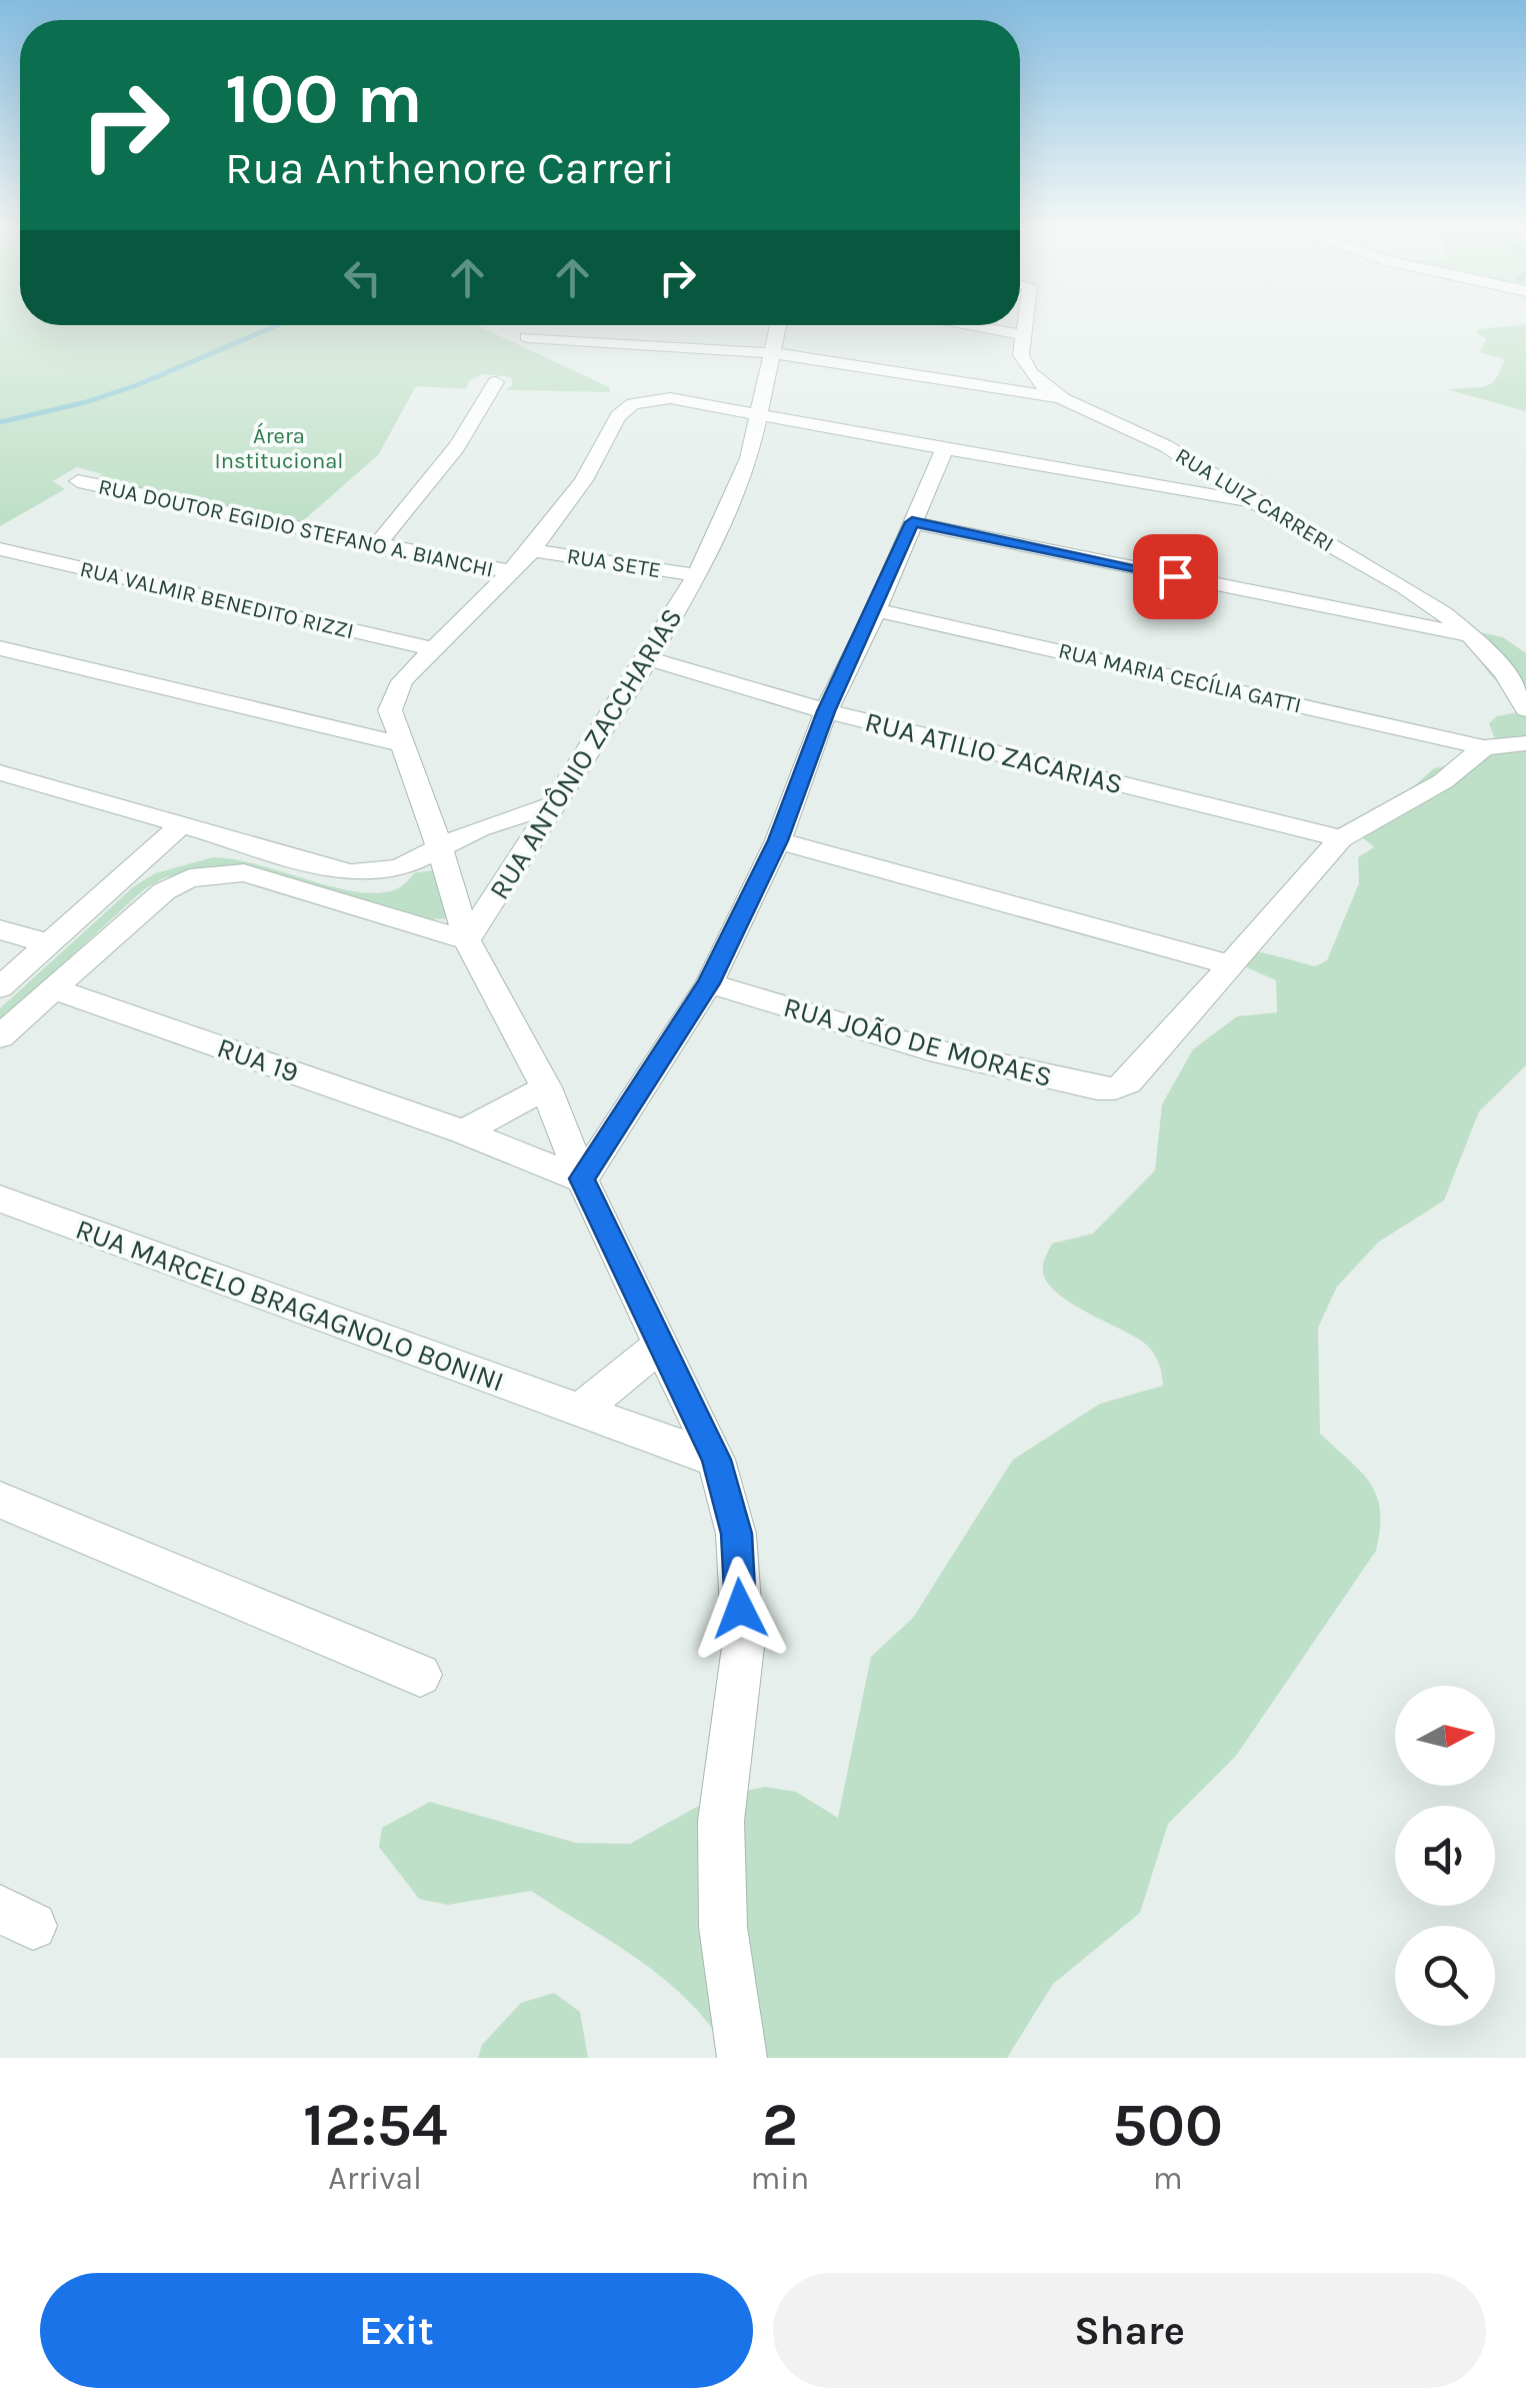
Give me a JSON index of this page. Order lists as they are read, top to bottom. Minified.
{"streets":{"street":["RUA LUIZ CARRERI","RUA DOUTOR EGIDIO STEFANO A. BIANCHI","RUA SETE","RUA VALMIR BENEDITO RIZZI","RUA MARIA CECÍLIA GATTI","RUA ATILIO ZACARIAS","RUA ANTÔNIO ZACCHARIAS","RUA JOÃO DE MORAES","RUA 19","RUA MARCELO BRAGAGNOLO BONINI"]},"crossings":[["RUA SETE","RUA ANTÔNIO ZACCHARIAS"],["RUA ATILIO ZACARIAS","RUA ANTÔNIO ZACCHARIAS"]],"parks":["Árera Institucional"],"north":"right","page":{"turn":["100 m","Rua Anthenore Carreri"],"eta":["12:54","Arrival","2","min","500","m"],"buttons":["Exit","Share"]}}
